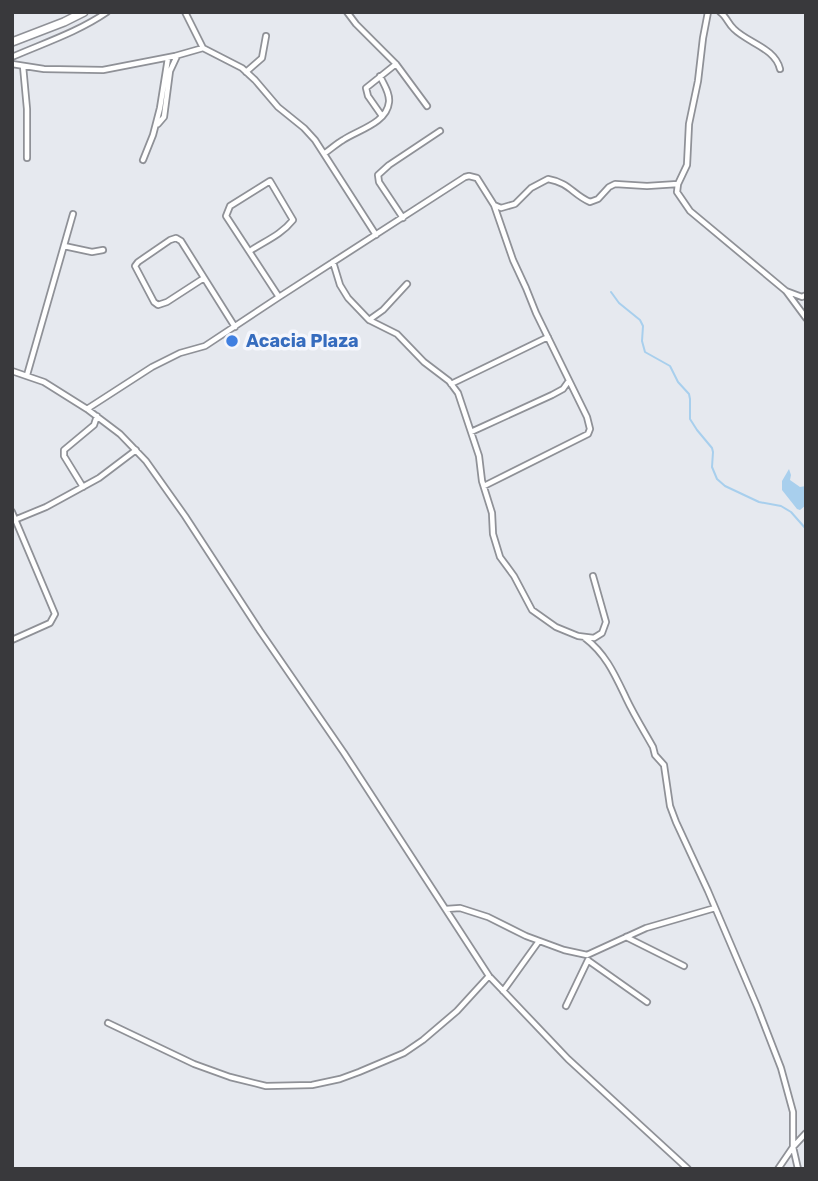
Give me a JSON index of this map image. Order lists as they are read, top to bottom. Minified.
{"places":["Acacia Plaza"]}
